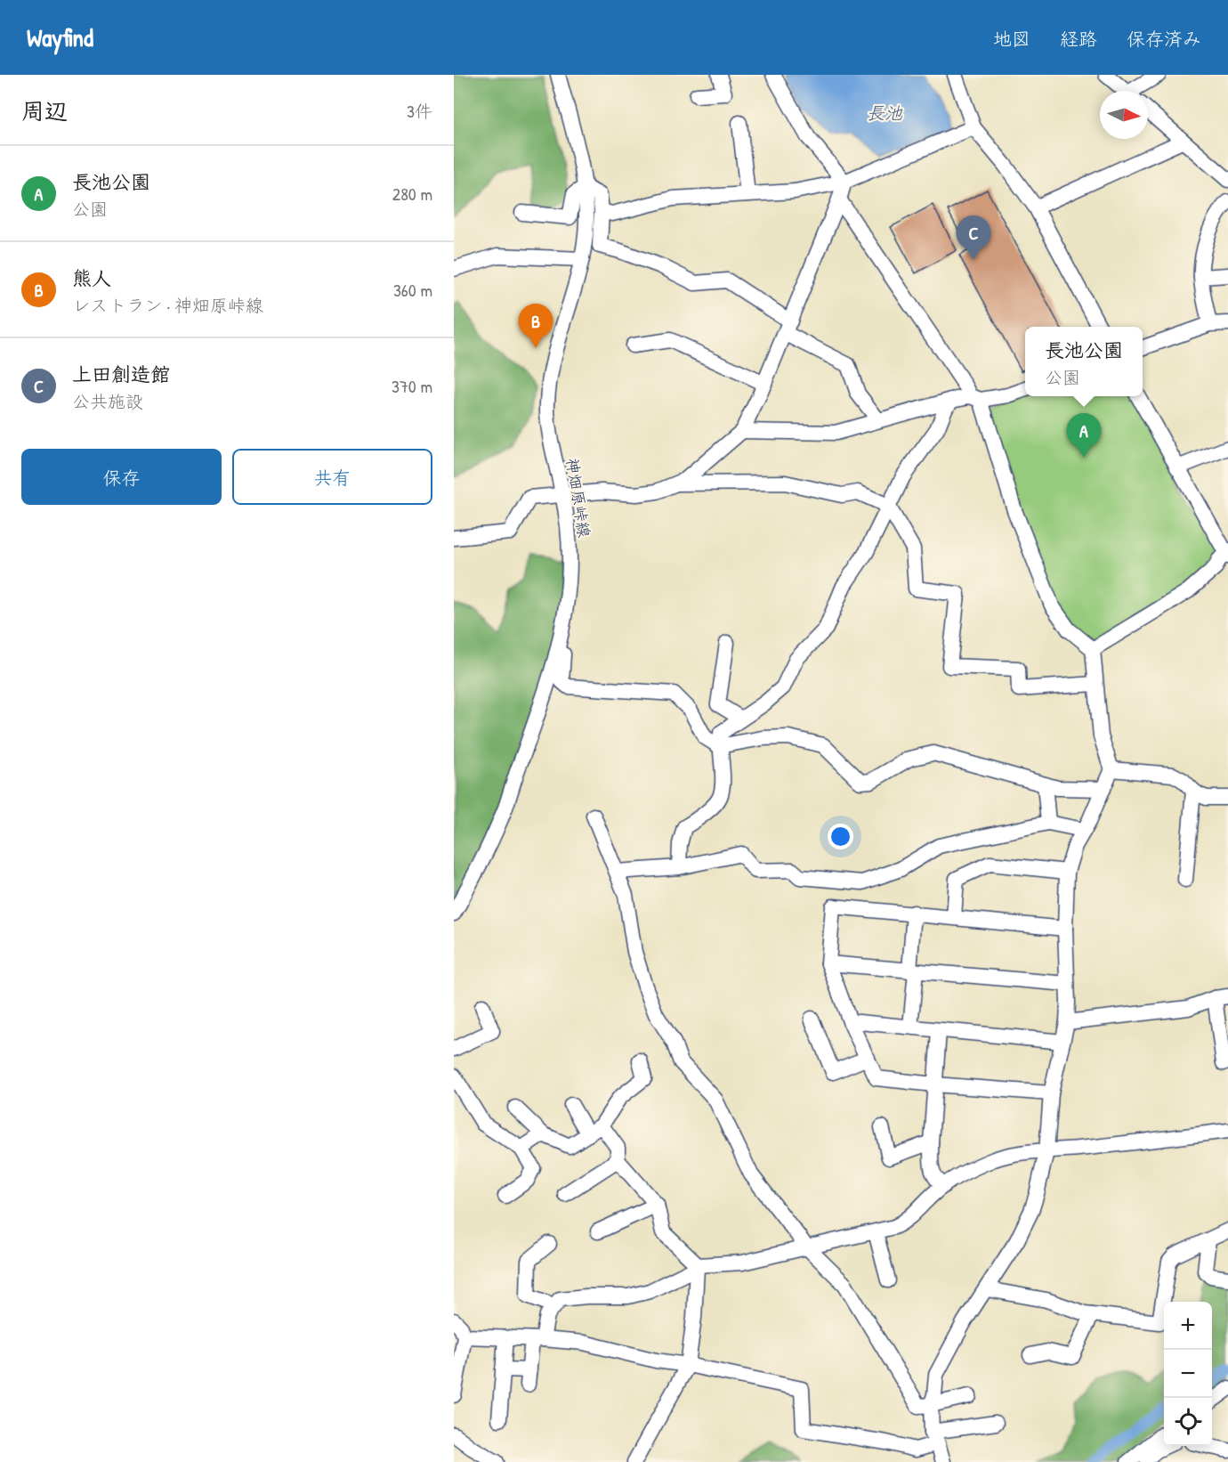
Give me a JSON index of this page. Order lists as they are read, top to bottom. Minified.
{"streets":{"street":["神畑原峠線"]},"water":["長池"],"north":"right","page":{"header":"Wayfind","nav":["地図","経路","保存済み"],"heading":["周辺","3件"],"list":[{"mark":"A","name":"長池公園","note":"公園","value":"280 m"},{"mark":"B","name":"熊人","note":"レストラン · 神畑原峠線","value":"360 m"},{"mark":"C","name":"上田創造館","note":"公共施設","value":"370 m"}],"pins":["C","B","A"],"popup":["長池公園","公園"],"buttons":["保存","共有"],"map_buttons":["+","−"]}}
